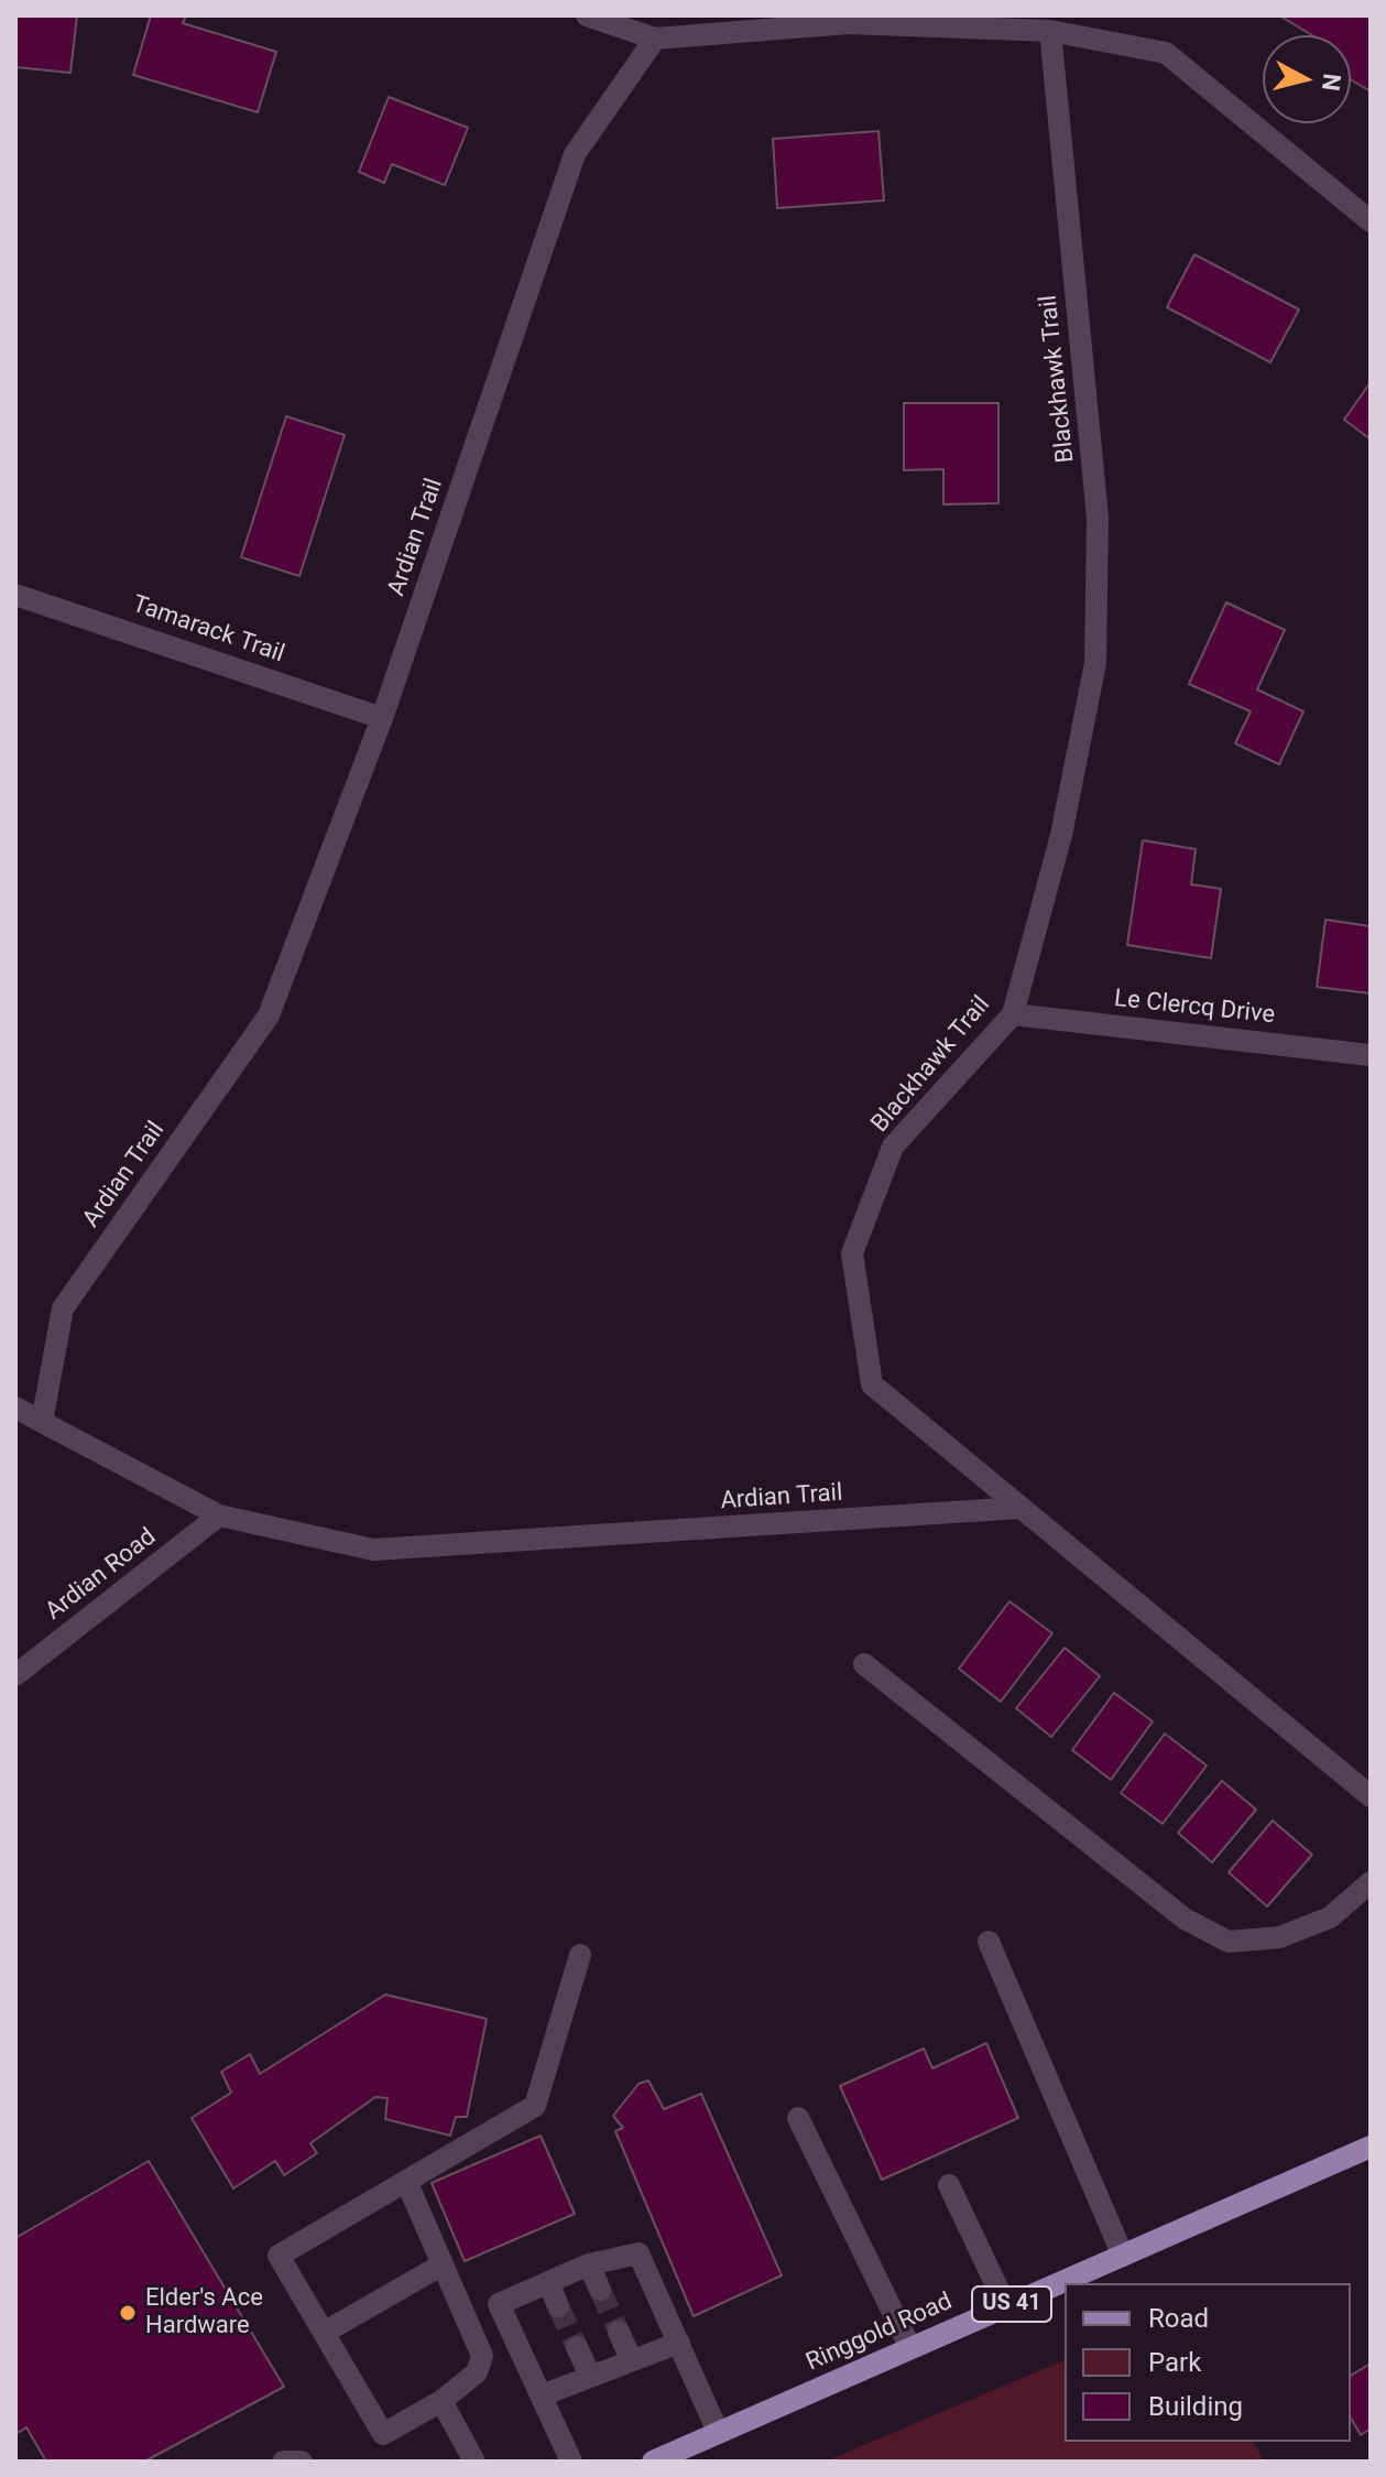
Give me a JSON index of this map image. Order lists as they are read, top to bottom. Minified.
{"streets":{"main road":["US 41","Ringgold Road"],"street":["Blackhawk Trail","Ardian Trail","Tamarack Trail","Le Clercq Drive","Ardian Road"]},"crossings":[["Blackhawk Trail","Ardian Trail"],["Blackhawk Trail","Le Clercq Drive"],["Ardian Trail","Tamarack Trail"],["Ardian Trail","Ardian Road"]],"places":["Elder's Ace Hardware"],"legend":["Road","Park","Building"],"north":"right"}
